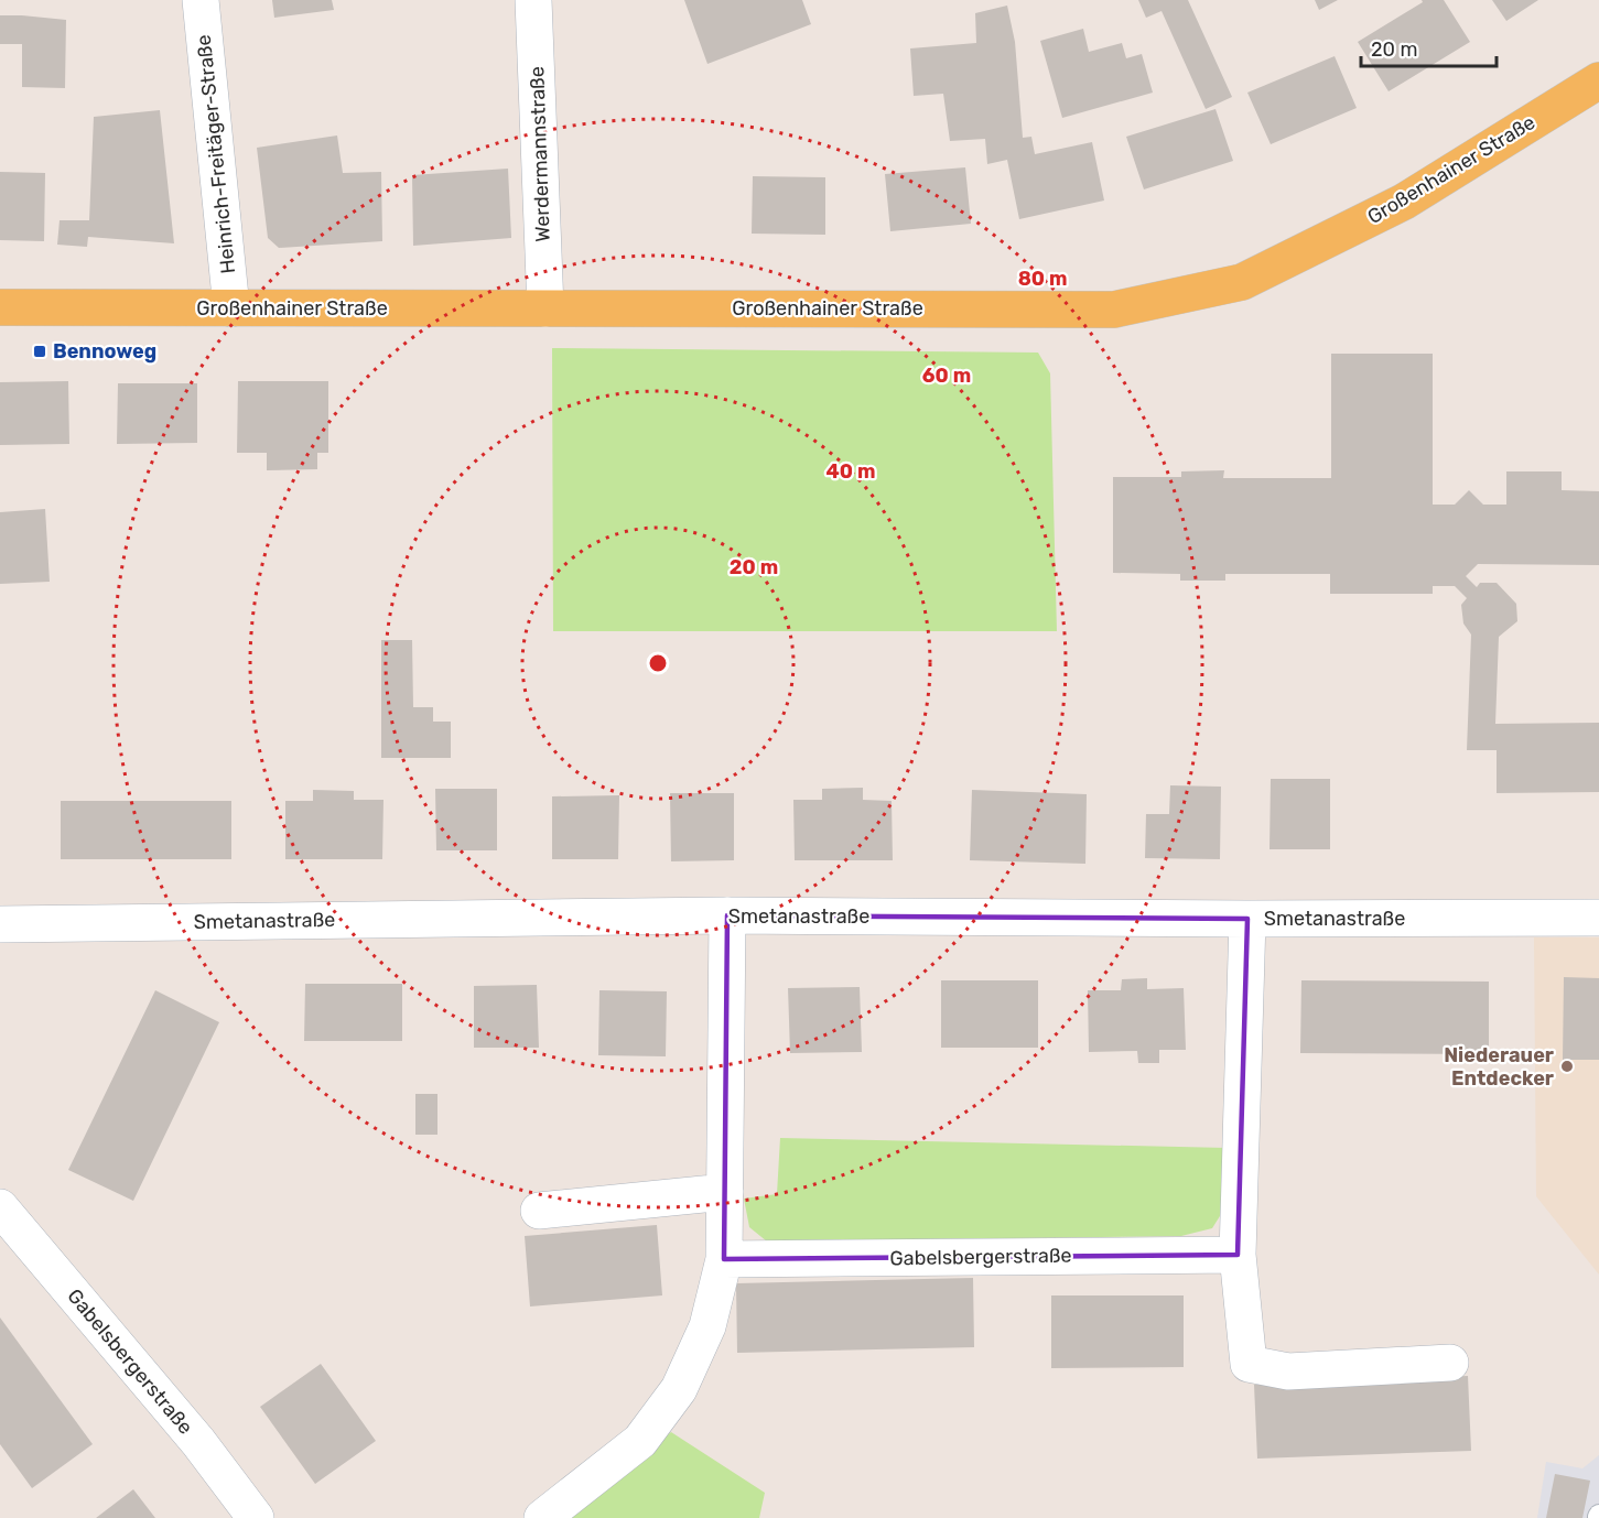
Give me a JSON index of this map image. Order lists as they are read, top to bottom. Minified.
{"streets":{"main road":["Großenhainer Straße"],"street":["Heinrich-Freitäger-Straße","Werdermannstraße","Smetanastraße","Gabelsbergerstraße"]},"crossings":[["Heinrich-Freitäger-Straße","Großenhainer Straße"],["Werdermannstraße","Großenhainer Straße"]],"places":{"transit":["Bennoweg"],"other":["Niederauer Entdecker"]},"scale_bar":"20 m","rings":["80 m","60 m","40 m","20 m"]}
